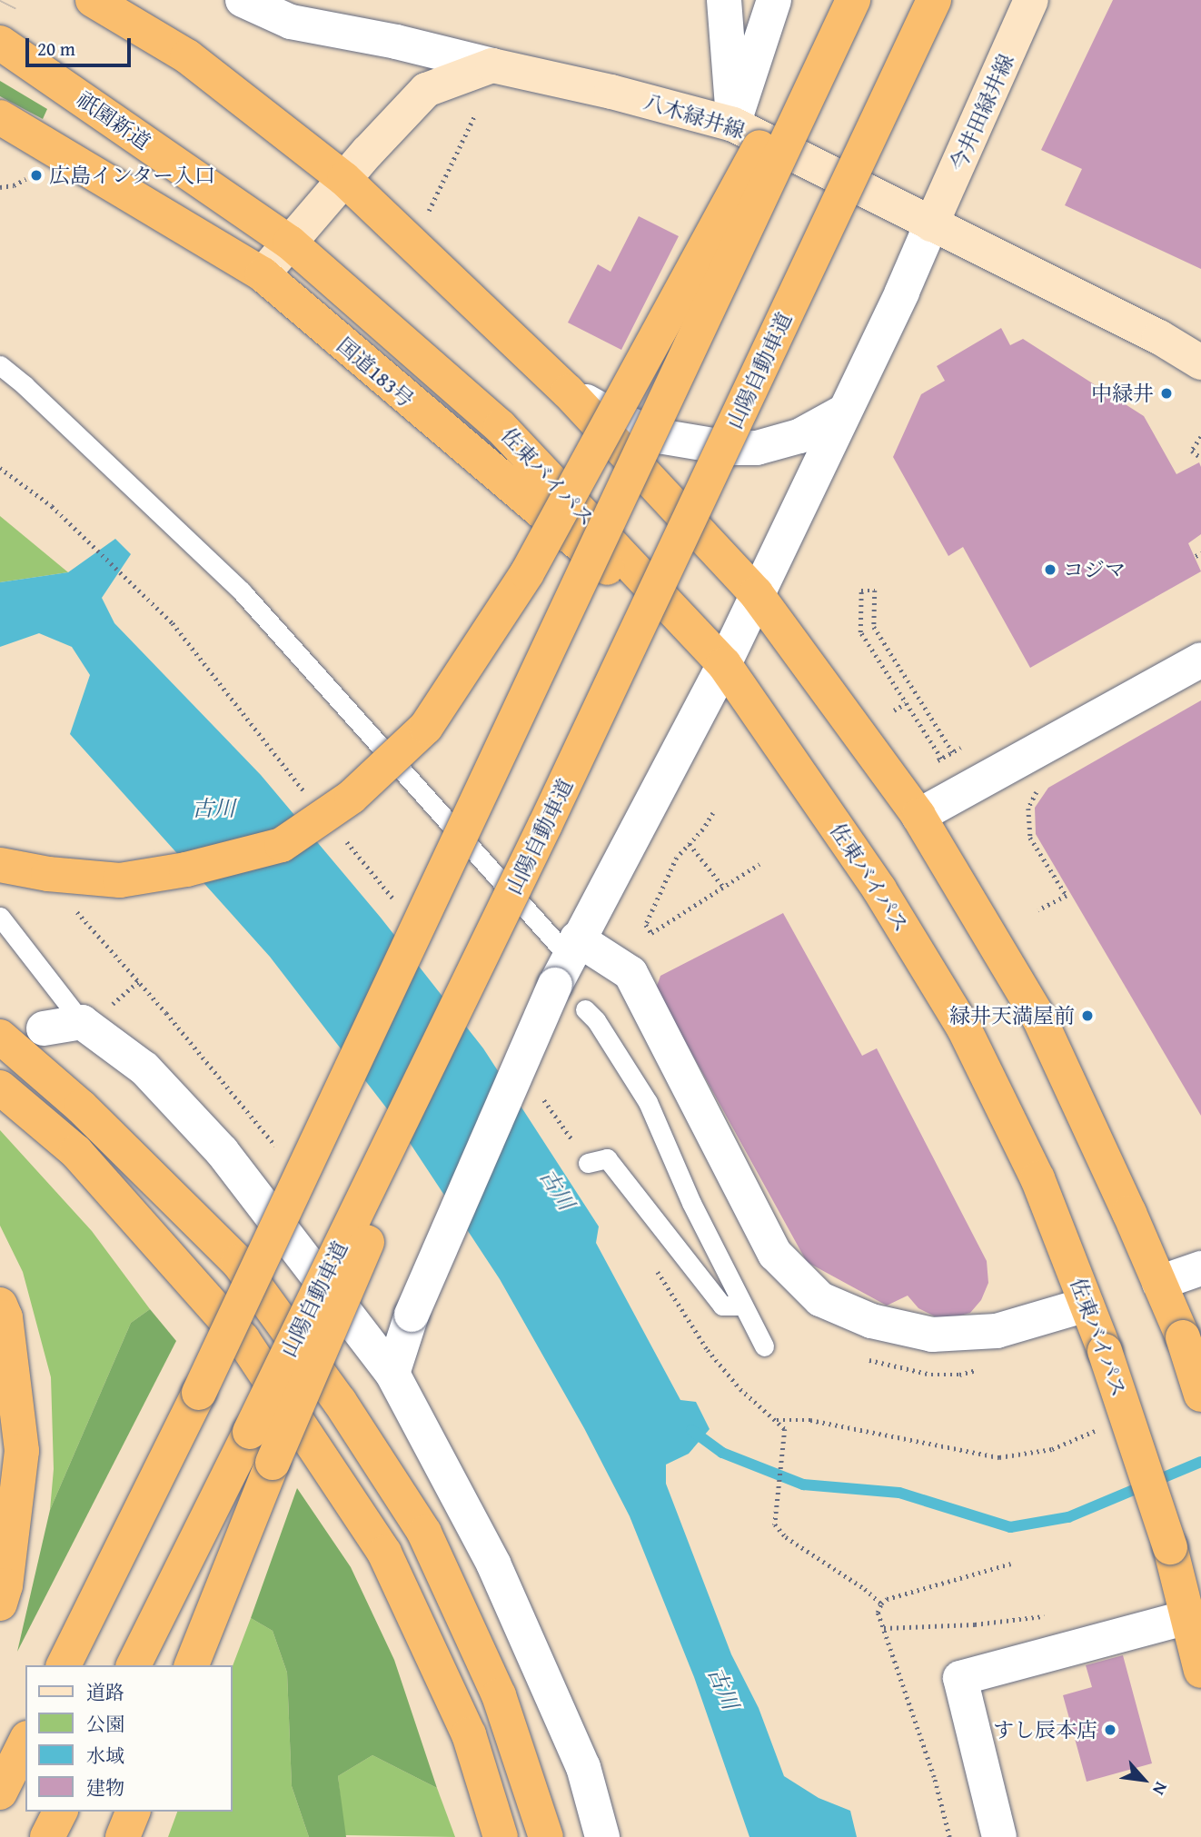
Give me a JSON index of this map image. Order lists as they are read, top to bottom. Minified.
{"streets":{"highway":["祇園新道","山陽自動車道","国道183号","佐東バイパス"],"main road":["今井田緑井線","八木緑井線"]},"crossings":[["今井田緑井線","八木緑井線"],["祇園新道","佐東バイパス"],["国道183号","佐東バイパス"]],"water":["古川"],"places":["広島インター入口","中緑井","コジマ","緑井天満屋前","すし辰本店"],"legend":["道路","公園","水域","建物"],"scale_bar":"20 m","north":"bottom right"}
